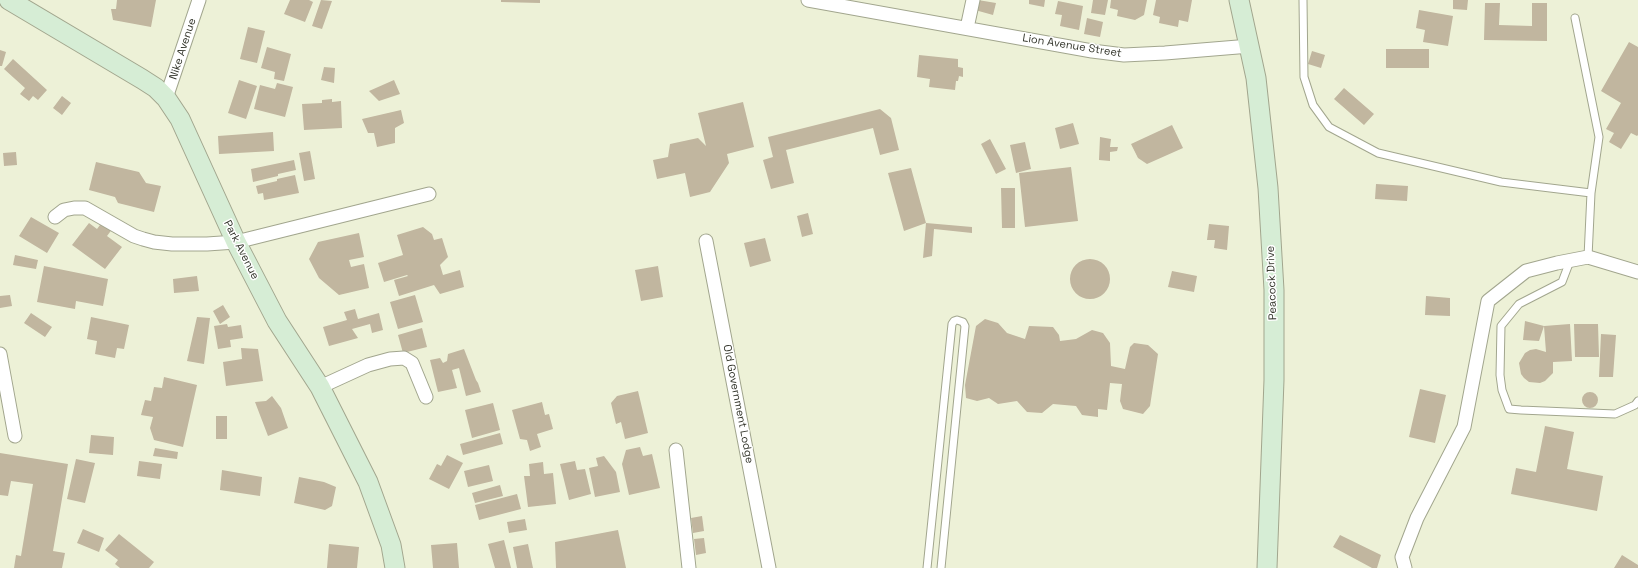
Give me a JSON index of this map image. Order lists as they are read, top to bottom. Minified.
{"streets":{"street":["Lion Avenue Street","Nike Avenue","Park Avenue","Peacock Drive","Old Government Lodge"]},"crossings":[["Lion Avenue Street","Peacock Drive"],["Nike Avenue","Park Avenue"]]}
